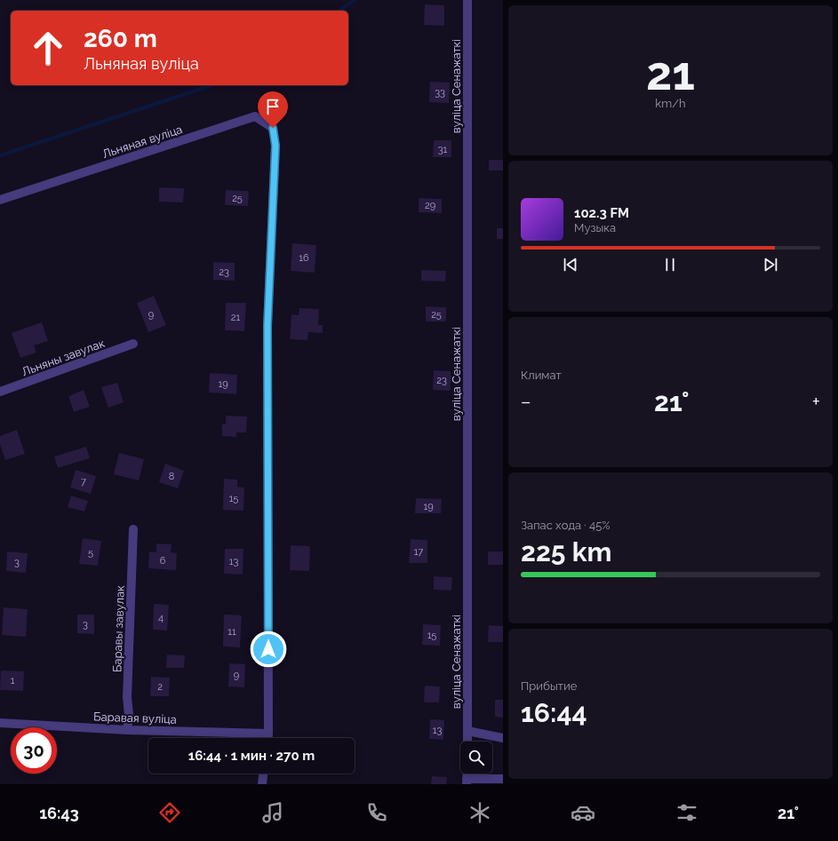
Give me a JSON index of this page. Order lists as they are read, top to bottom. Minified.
{"streets":{"street":["вуліца Сенажаткі","Льняная вуліца","Льняны завулак","Баравы завулак","Баравая вуліца"]},"crossings":[["Льняная вуліца","Баравая вуліца"],["Баравы завулак","Баравая вуліца"]],"house_numbers":["33","31","25","29","16","23","9","25","21","23","19","8","7","15","19","17","5","6","13","3","4","3","11","15","9","1","2","13"],"page":{"tile":[["21","km/h"],"Климат",["Запас хода · 45%","225 km"],["Прибытие","16:44"]],"turn":["260 m","Льняная вуліца"],"song":["102.3 FM","Музыка"],"heat":["−","21°","+"],"limit":"30","trip":"16:44 · 1 мин · 270 m","tabs":["16:43","21°"]}}
